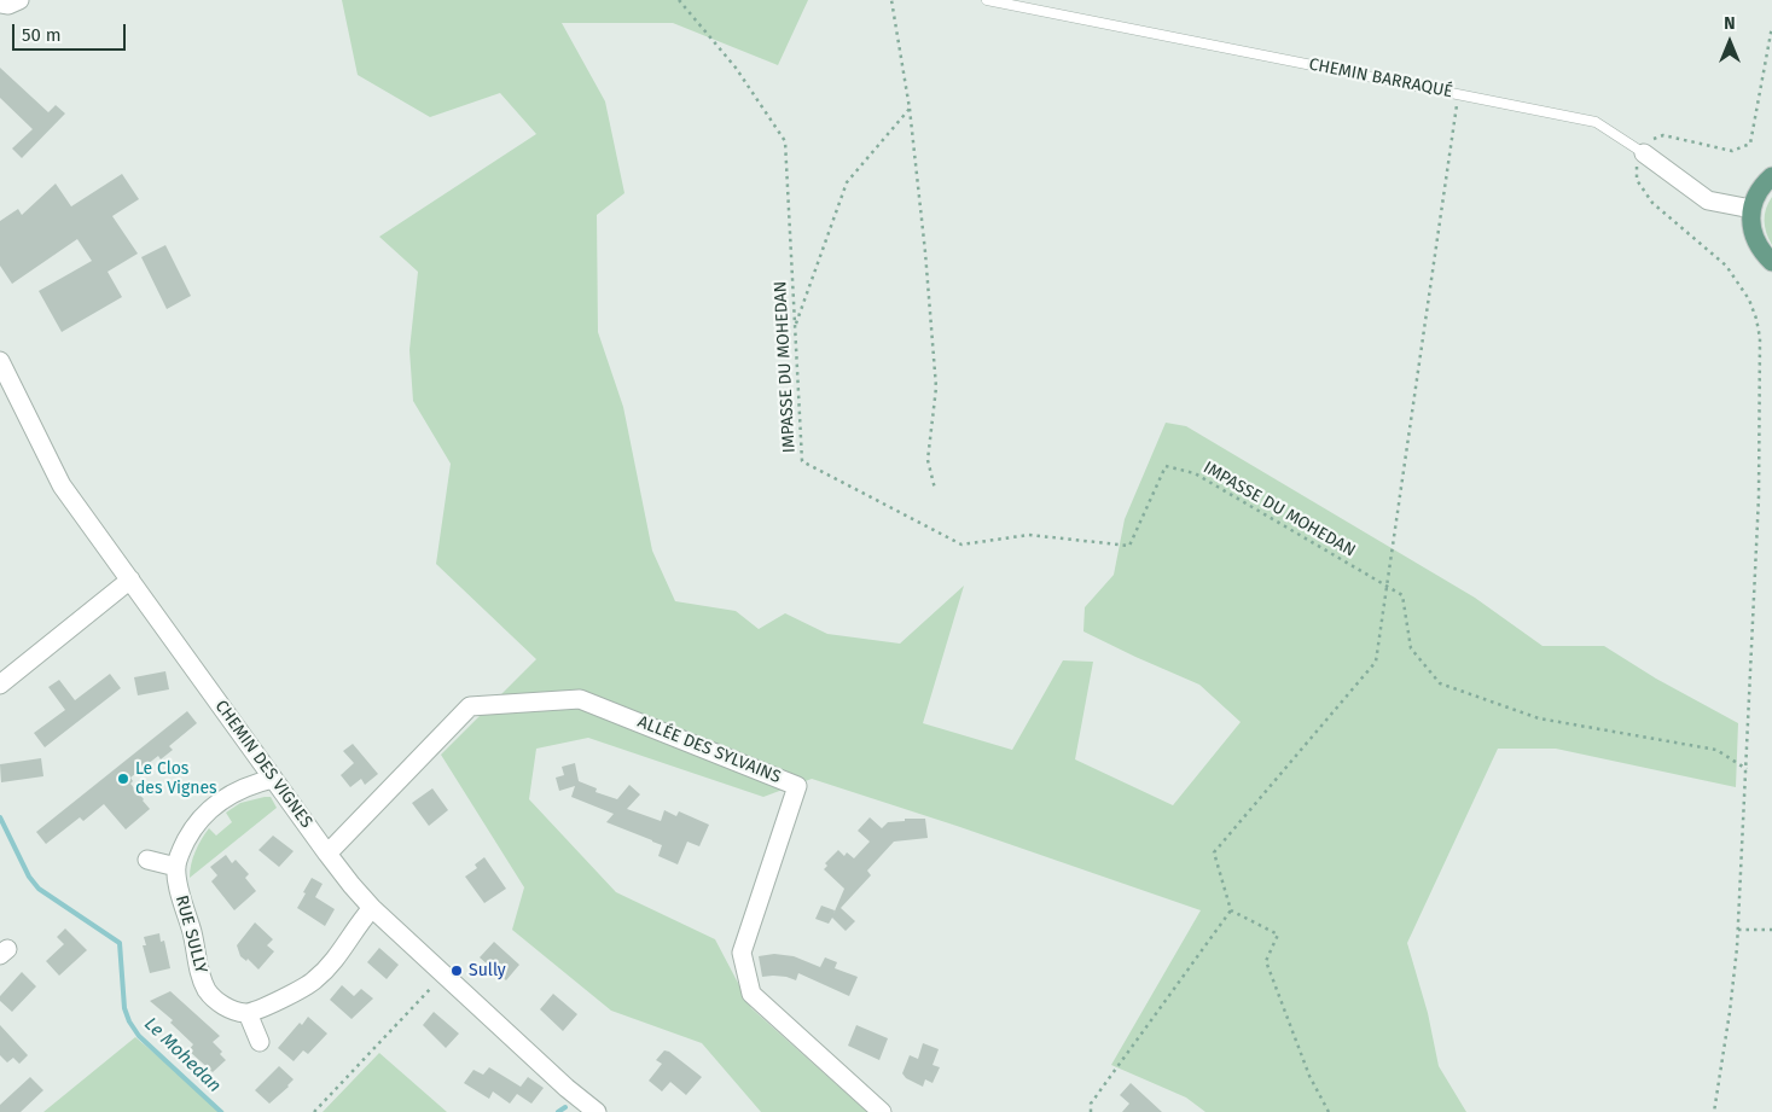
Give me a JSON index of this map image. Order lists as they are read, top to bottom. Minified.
{"streets":{"street":["CHEMIN BARRAQUÉ","ALLÉE DES SYLVAINS","CHEMIN DES VIGNES","RUE SULLY"],"path":["IMPASSE DU MOHEDAN"]},"crossings":[["ALLÉE DES SYLVAINS","CHEMIN DES VIGNES"],["ALLÉE DES SYLVAINS","RUE SULLY"],["CHEMIN DES VIGNES","RUE SULLY"]],"water":["Le Mohedan"],"places":["Le Clos des Vignes","Sully"],"scale_bar":"50 m","north":"top"}
